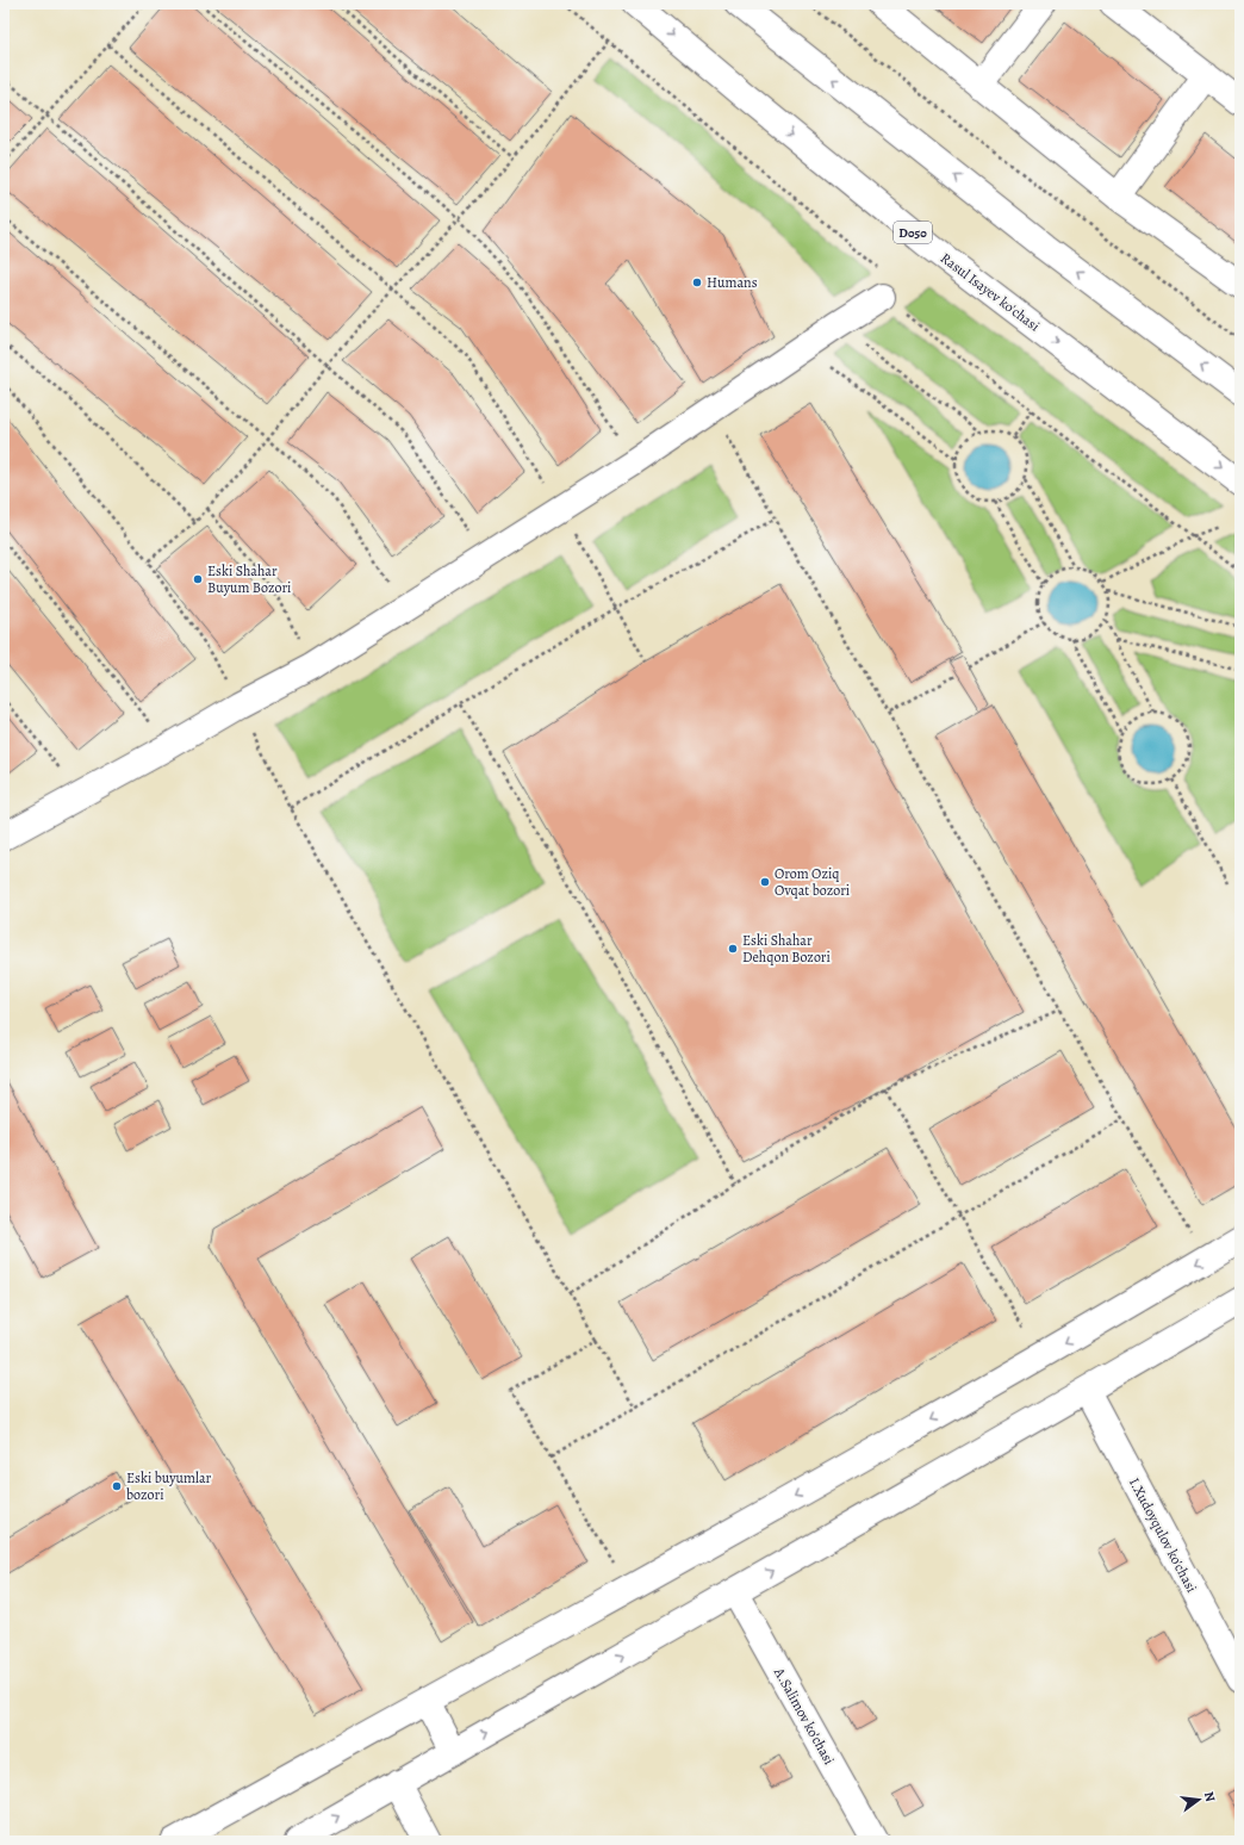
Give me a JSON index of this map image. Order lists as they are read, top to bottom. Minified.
{"streets":{"street":["D050","Rasul Isayev ko'chasi","I.Xudoyqulov ko'chasi","A.Salimov ko'chasi"]},"places":["Humans","Eski Shahar Buyum Bozori","Orom Oziq Ovqat bozori","Eski Shahar Dehqon Bozori","Eski buyumlar bozori"],"north":"right"}
